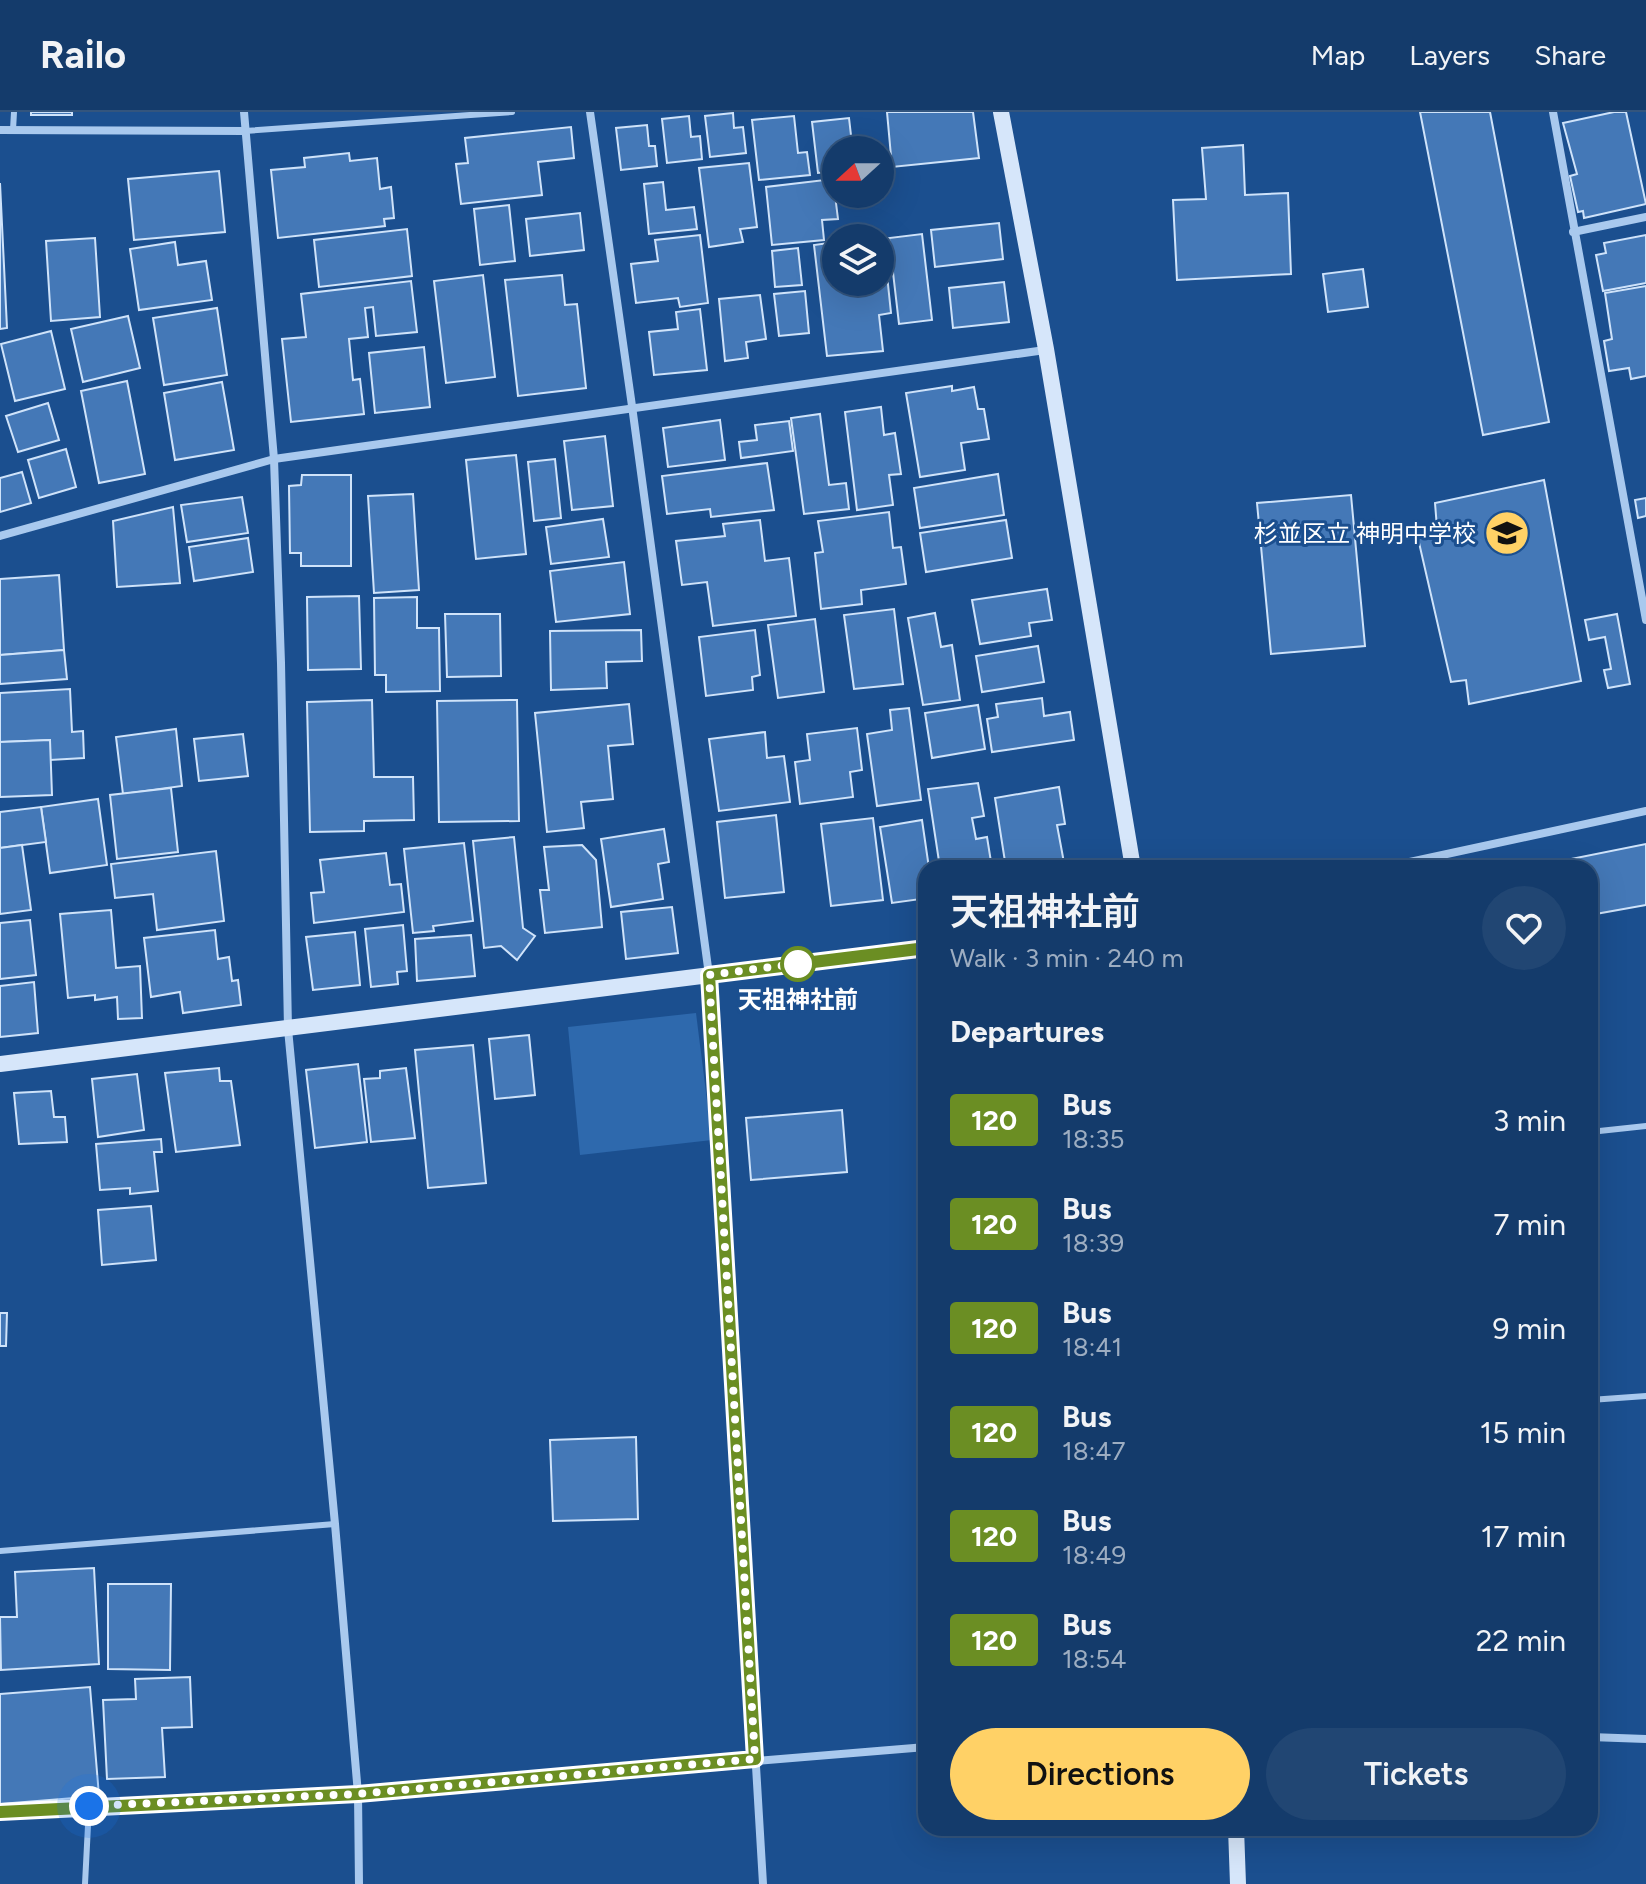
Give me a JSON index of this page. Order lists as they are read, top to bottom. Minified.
{"places":{"school or university":["杉並区立 神明中学校"],"other":["天祖神社前"]},"lines":["bus line 120"],"north":"left","page":{"header":"Railo","nav":["Map","Layers","Share"],"heading":[["天祖神社前","Walk · 3 min · 240 m"],"Departures"],"list":[{"mark":"120","name":"Bus","note":"18:35","value":"3 min"},{"mark":"120","name":"Bus","note":"18:39","value":"7 min"},{"mark":"120","name":"Bus","note":"18:41","value":"9 min"},{"mark":"120","name":"Bus","note":"18:47","value":"15 min"},{"mark":"120","name":"Bus","note":"18:49","value":"17 min"},{"mark":"120","name":"Bus","note":"18:54","value":"22 min"}],"buttons":["Directions","Tickets"]}}
